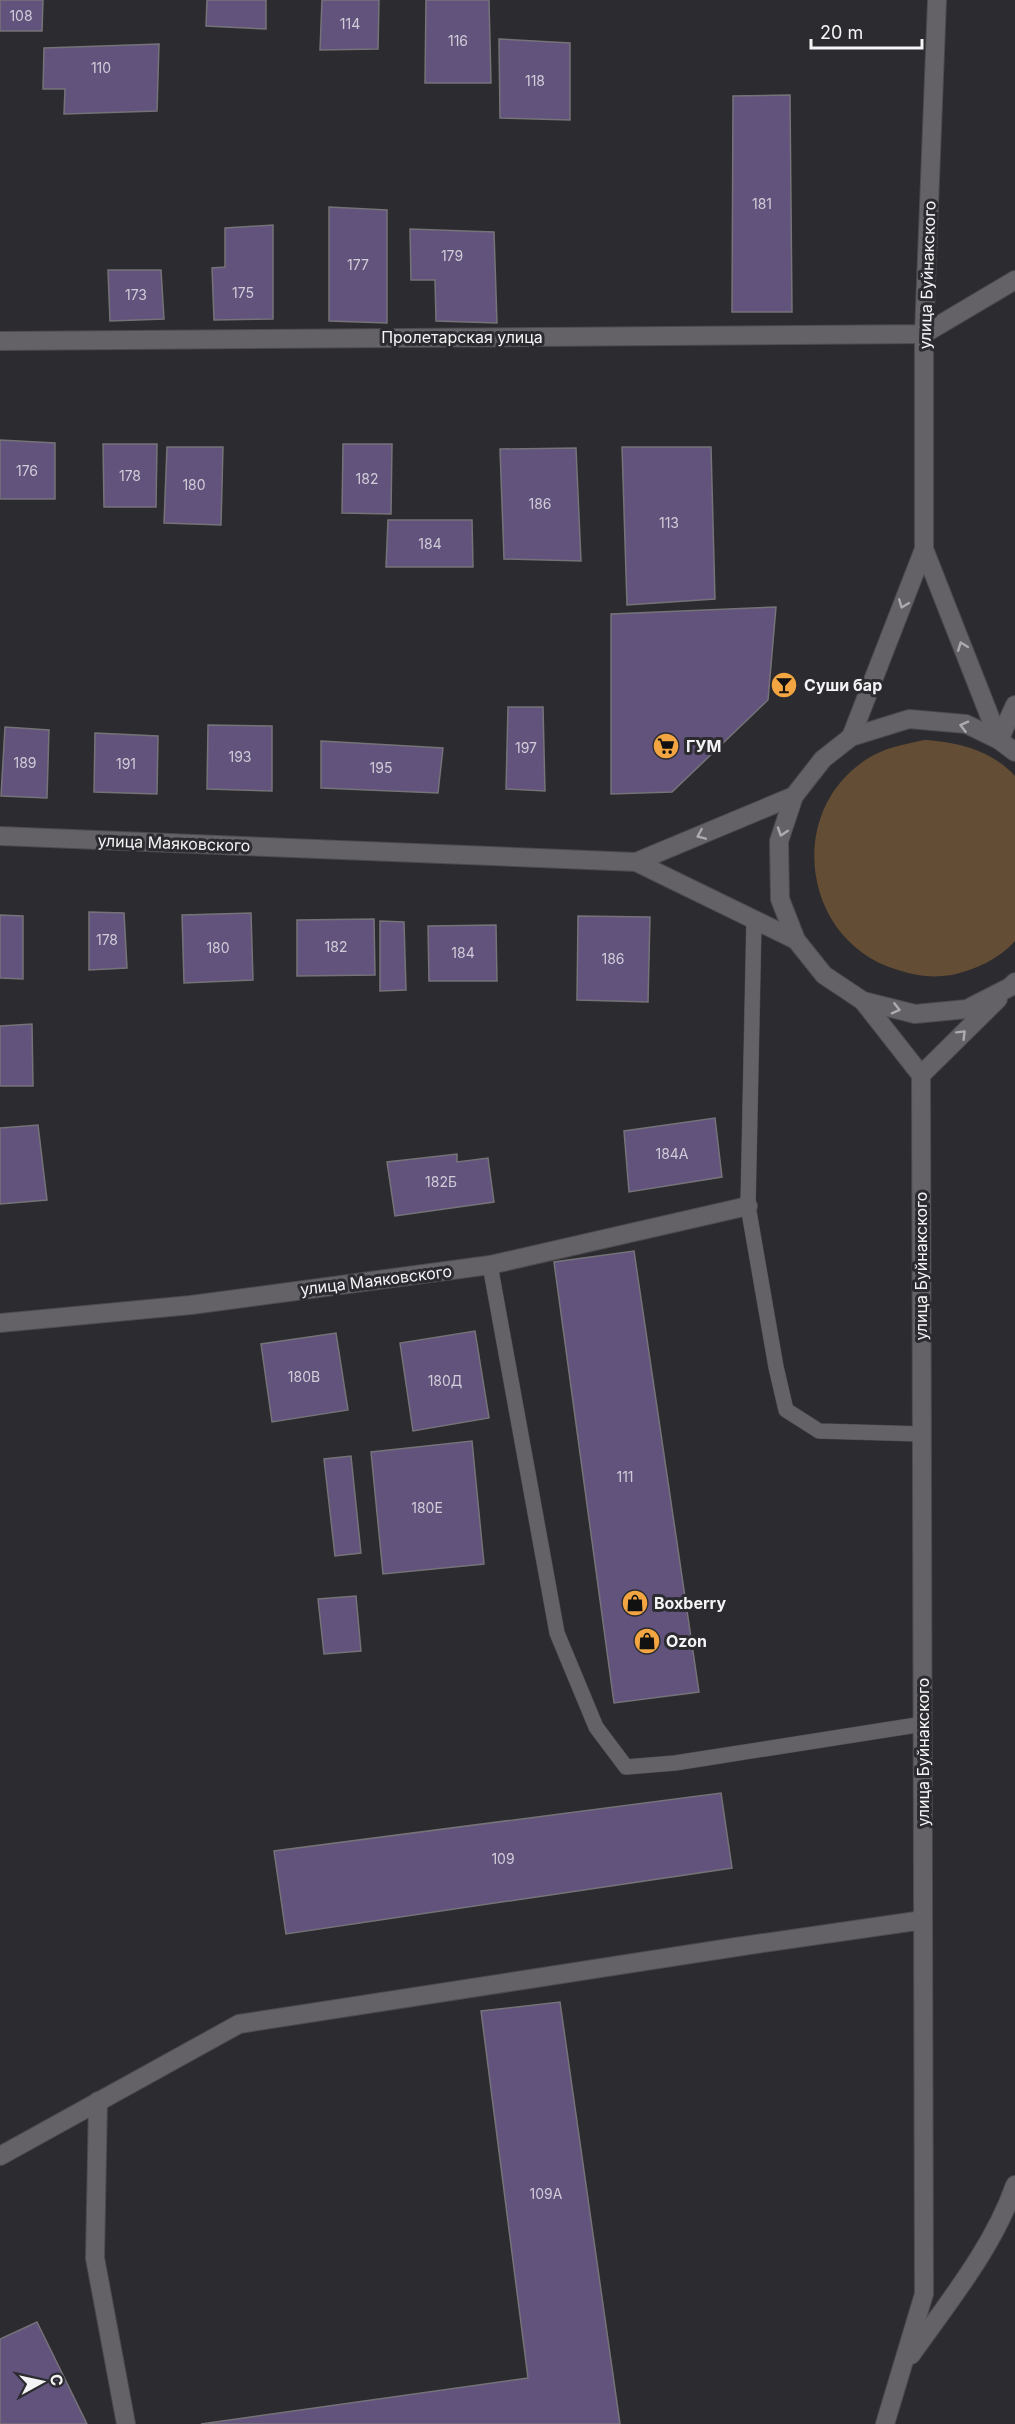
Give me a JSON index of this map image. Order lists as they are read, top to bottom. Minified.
{"streets":{"street":["улица Буйнакского","Пролетарская улица","улица Маяковского"]},"crossings":[["улица Буйнакского","Пролетарская улица"]],"places":{"bar":["Суши бар"],"supermarket":["ГУМ"],"shop":["Boxberry","Ozon"]},"house_numbers":["108","114","116","110","118","181","179","177","175","173","176","178","182","180","186","113","184","197","193","189","191","195","178","182","180","184","186","184А","182Б","180В","180Д","111","180Е","109","109А"],"scale_bar":"20 m","north":"right"}
